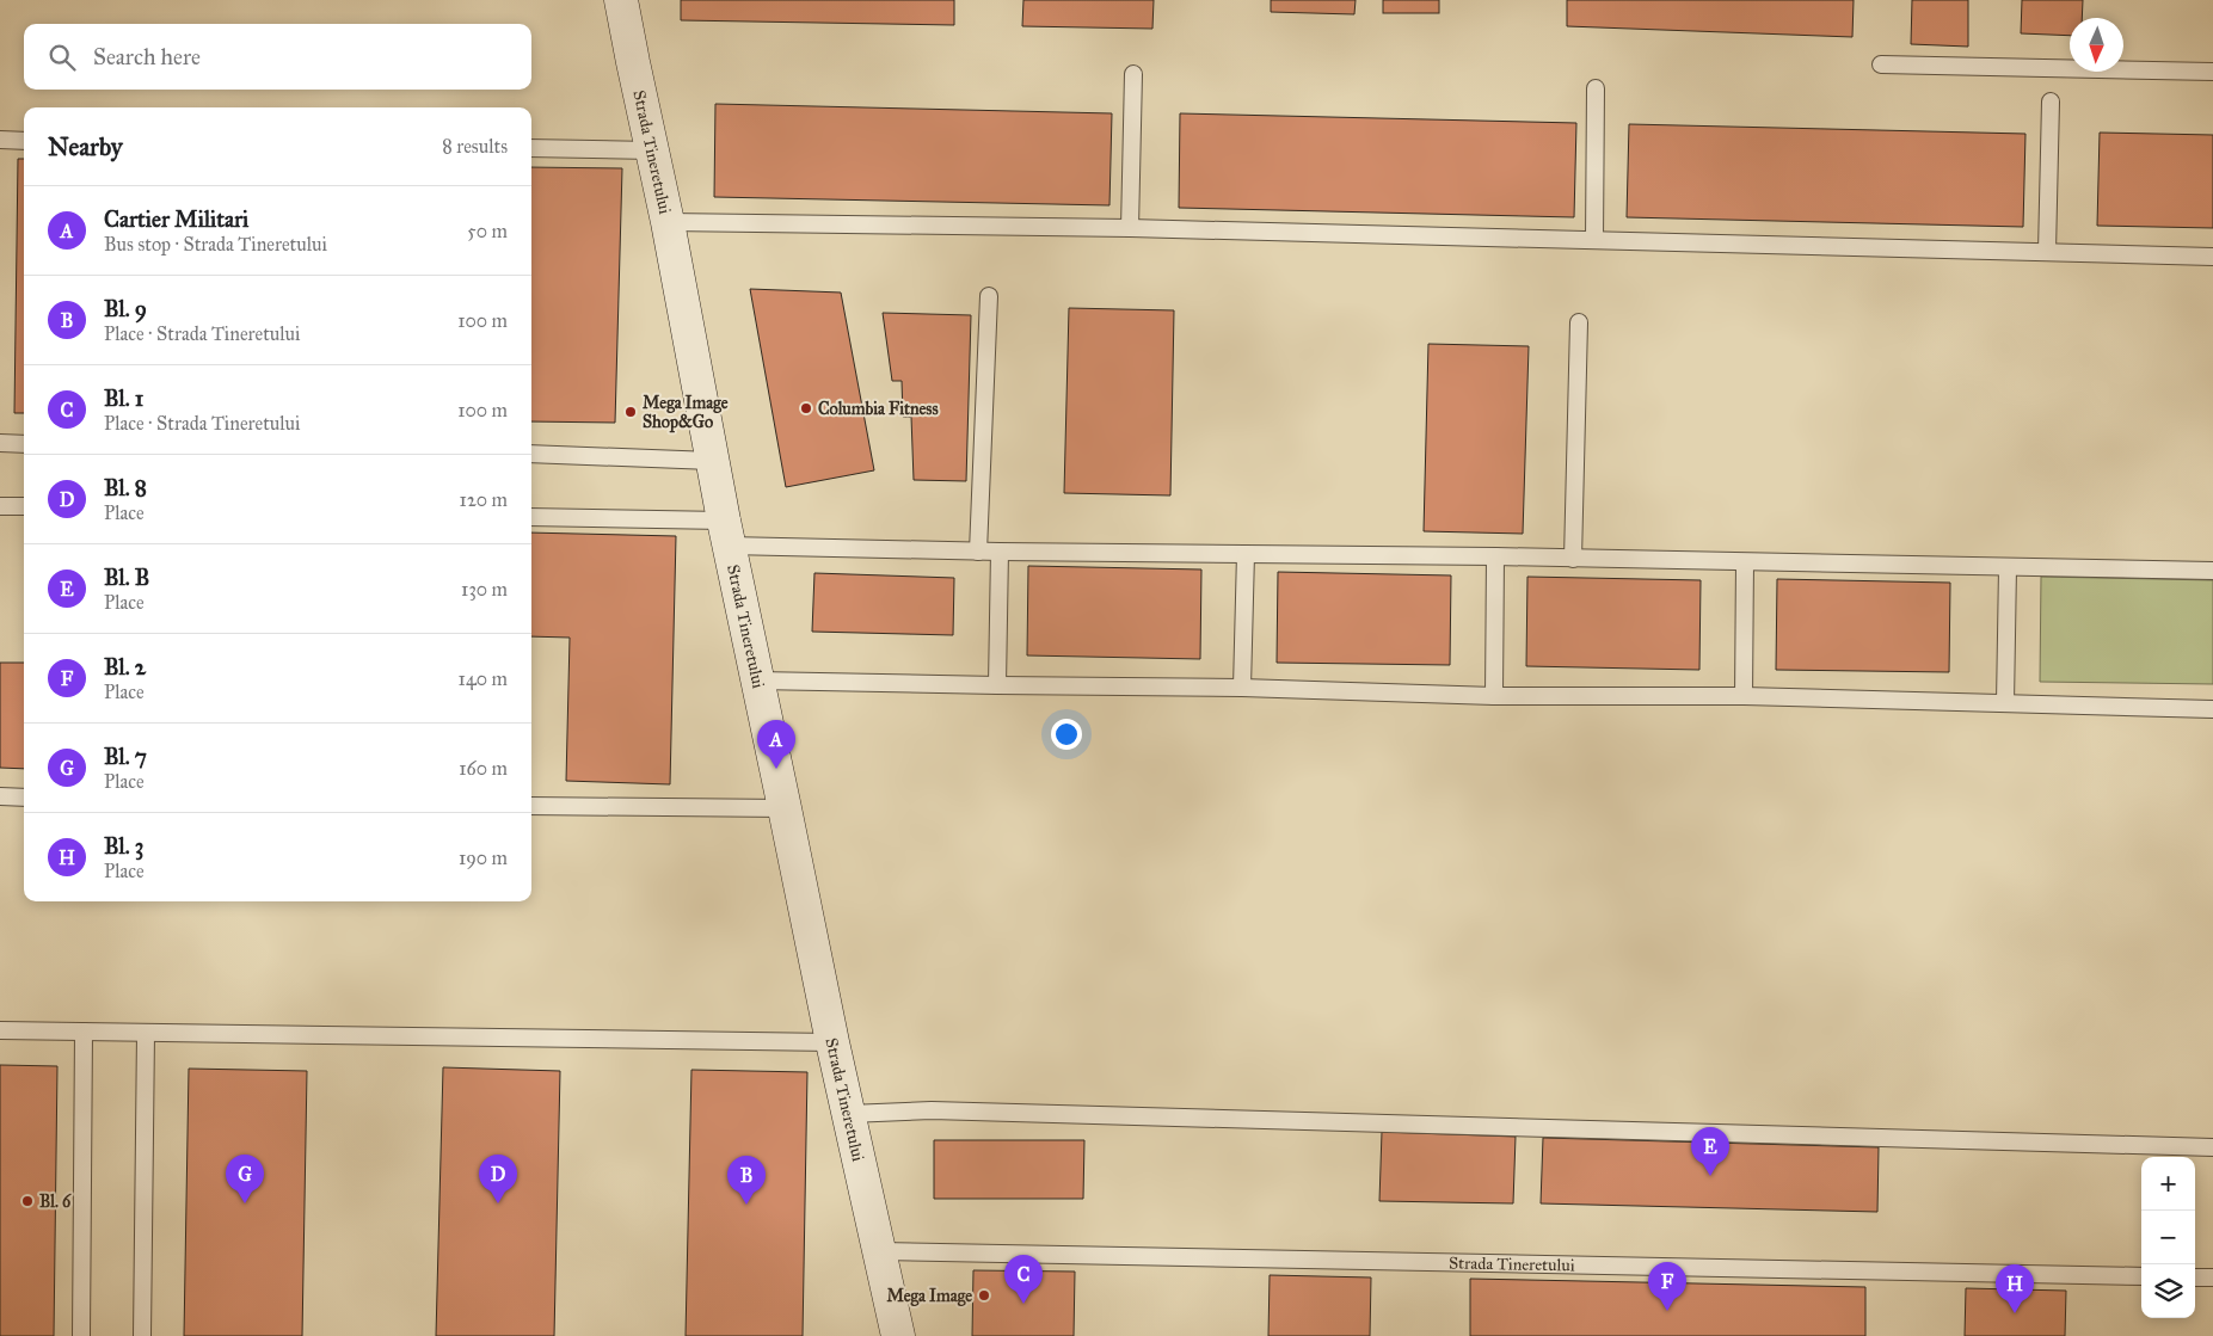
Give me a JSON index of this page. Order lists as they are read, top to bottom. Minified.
{"streets":{"street":["Strada Tineretului"]},"places":["Columbia Fitness","Mega Image Shop&Go","Bl. 6","Mega Image"],"north":"bottom","page":{"search":"Search here","heading":["Nearby","8 results"],"list":[{"mark":"A","name":"Cartier Militari","note":"Bus stop · Strada Tineretului","value":"50 m"},{"mark":"B","name":"Bl. 9","note":"Place · Strada Tineretului","value":"100 m"},{"mark":"C","name":"Bl. 1","note":"Place · Strada Tineretului","value":"100 m"},{"mark":"D","name":"Bl. 8","note":"Place","value":"120 m"},{"mark":"E","name":"Bl. B","note":"Place","value":"130 m"},{"mark":"F","name":"Bl. 2","note":"Place","value":"140 m"},{"mark":"G","name":"Bl. 7","note":"Place","value":"160 m"},{"mark":"H","name":"Bl. 3","note":"Place","value":"190 m"}],"pins":["A","E","D","G","B","C","F","H"],"map_buttons":["+","−"]}}
